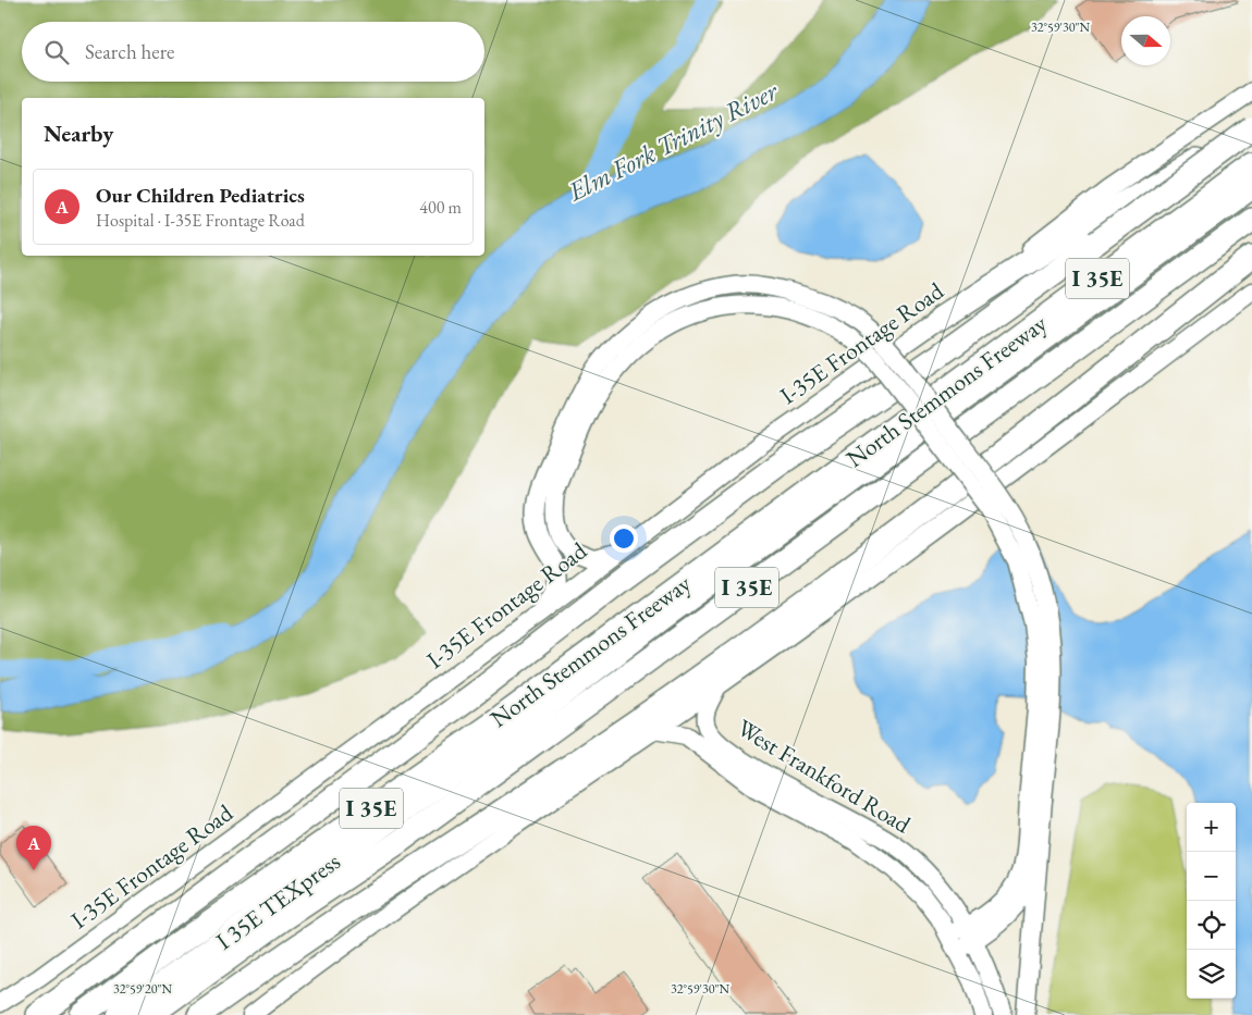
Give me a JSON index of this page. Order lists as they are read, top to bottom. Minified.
{"streets":{"highway":["I 35E","North Stemmons Freeway","I 35E TEXpress"],"main road":["I-35E Frontage Road","West Frankford Road"]},"crossings":[["North Stemmons Freeway","I 35E TEXpress"]],"water":["Elm Fork Trinity River"],"north":"right","page":{"search":"Search here","heading":"Nearby","list":[{"mark":"A","name":"Our Children Pediatrics","note":"Hospital · I-35E Frontage Road","value":"400 m"}],"map_buttons":["+","−"],"pins":"A"},"coordinates":["32°59'30\"N","32°59'20\"N"]}
